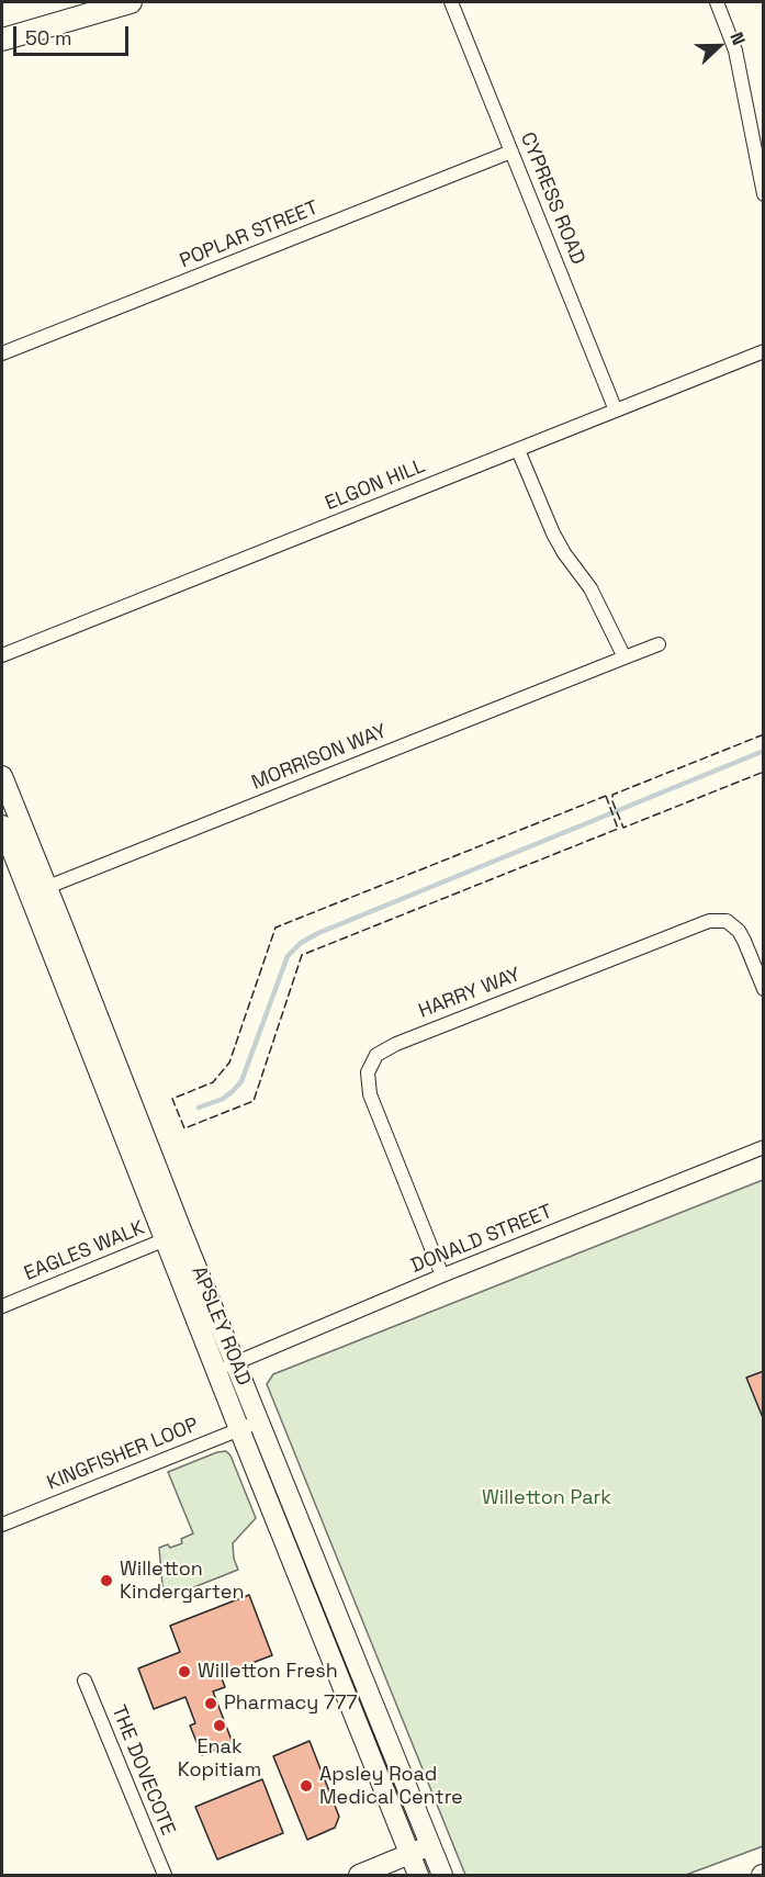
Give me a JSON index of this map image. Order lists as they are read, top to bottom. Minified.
{"streets":{"main road":["APSLEY ROAD"],"street":["CYPRESS ROAD","POPLAR STREET","ELGON HILL","MORRISON WAY","HARRY WAY","DONALD STREET","EAGLES WALK","KINGFISHER LOOP","THE DOVECOTE"]},"crossings":[["CYPRESS ROAD","POPLAR STREET"],["CYPRESS ROAD","ELGON HILL"],["MORRISON WAY","APSLEY ROAD"],["HARRY WAY","DONALD STREET"],["DONALD STREET","APSLEY ROAD"],["EAGLES WALK","APSLEY ROAD"],["APSLEY ROAD","KINGFISHER LOOP"]],"parks":["Willetton Park"],"places":["Willetton Kindergarten","Willetton Fresh","Pharmacy 777","Enak Kopitiam","Apsley Road Medical Centre"],"scale_bar":"50 m","north":"right"}
